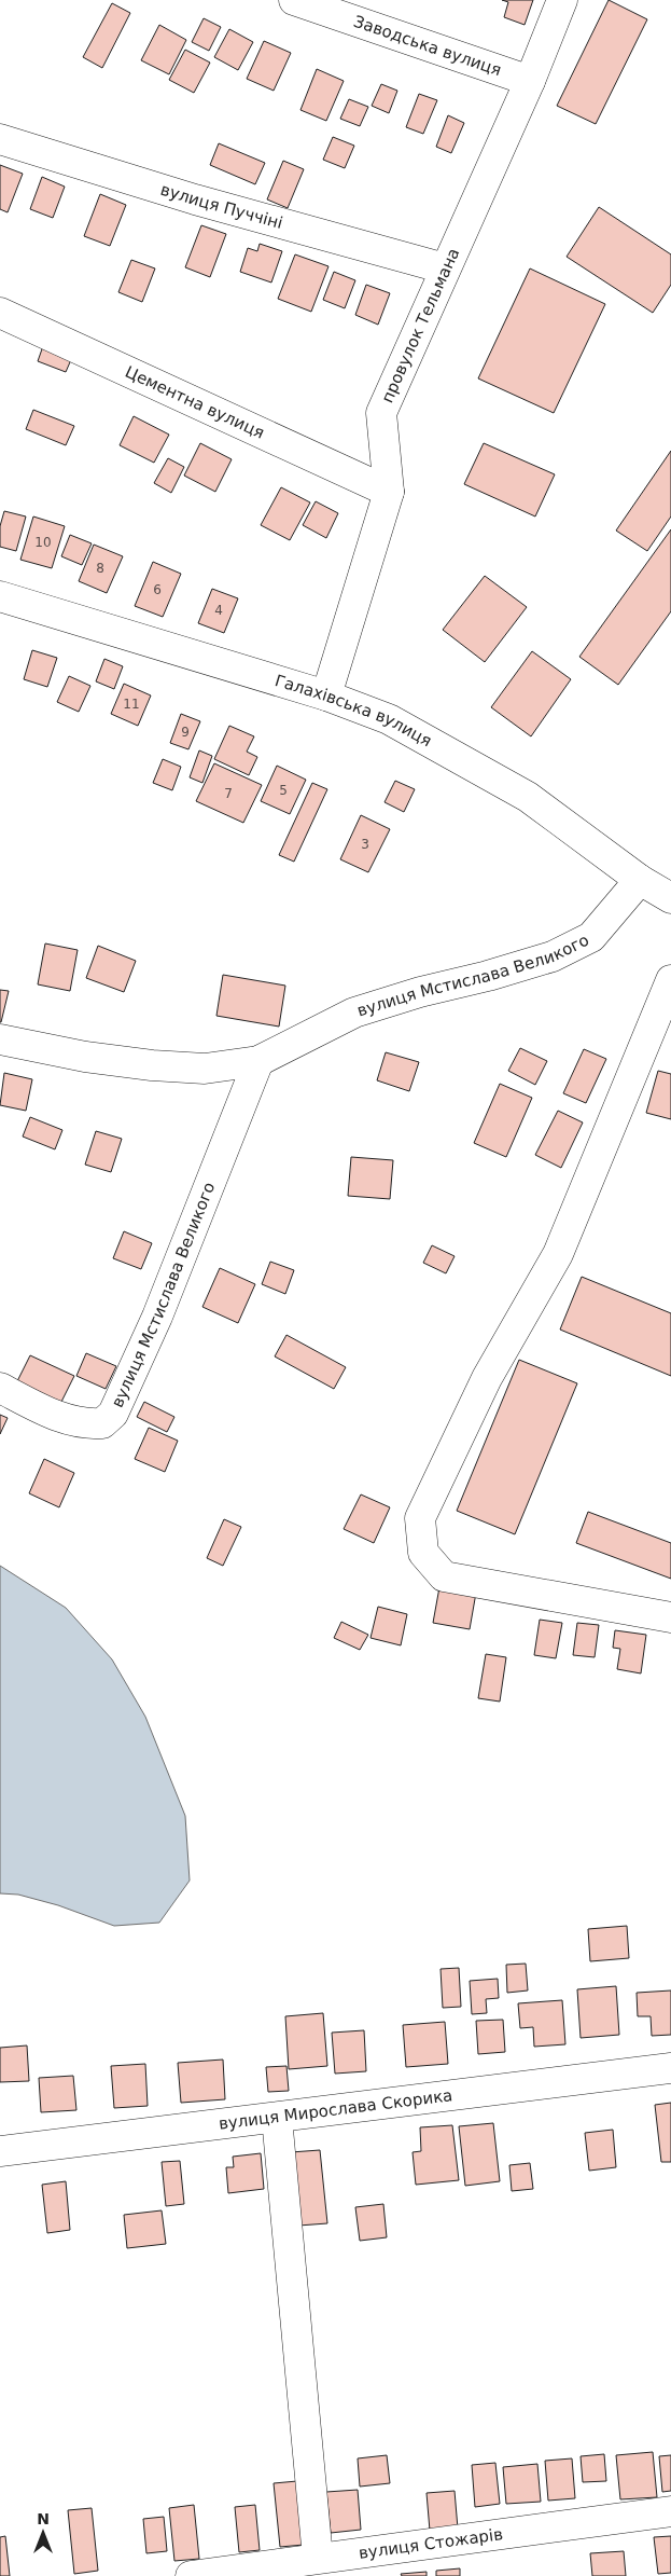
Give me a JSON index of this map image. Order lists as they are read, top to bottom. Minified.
{"streets":{"street":["Заводська вулиця","вулиця Пуччіні","провулок Тельмана","Цементна вулиця","Галахівська вулиця","вулиця Мстислава Великого","вулиця Мирослава Скорика","вулиця Стожарів"]},"crossings":[["Заводська вулиця","провулок Тельмана"],["вулиця Пуччіні","провулок Тельмана"],["провулок Тельмана","Цементна вулиця"],["провулок Тельмана","Галахівська вулиця"],["Галахівська вулиця","вулиця Мстислава Великого"]],"house_numbers":["10","8","6","4","11","9","5","7","3"],"north":"top"}
